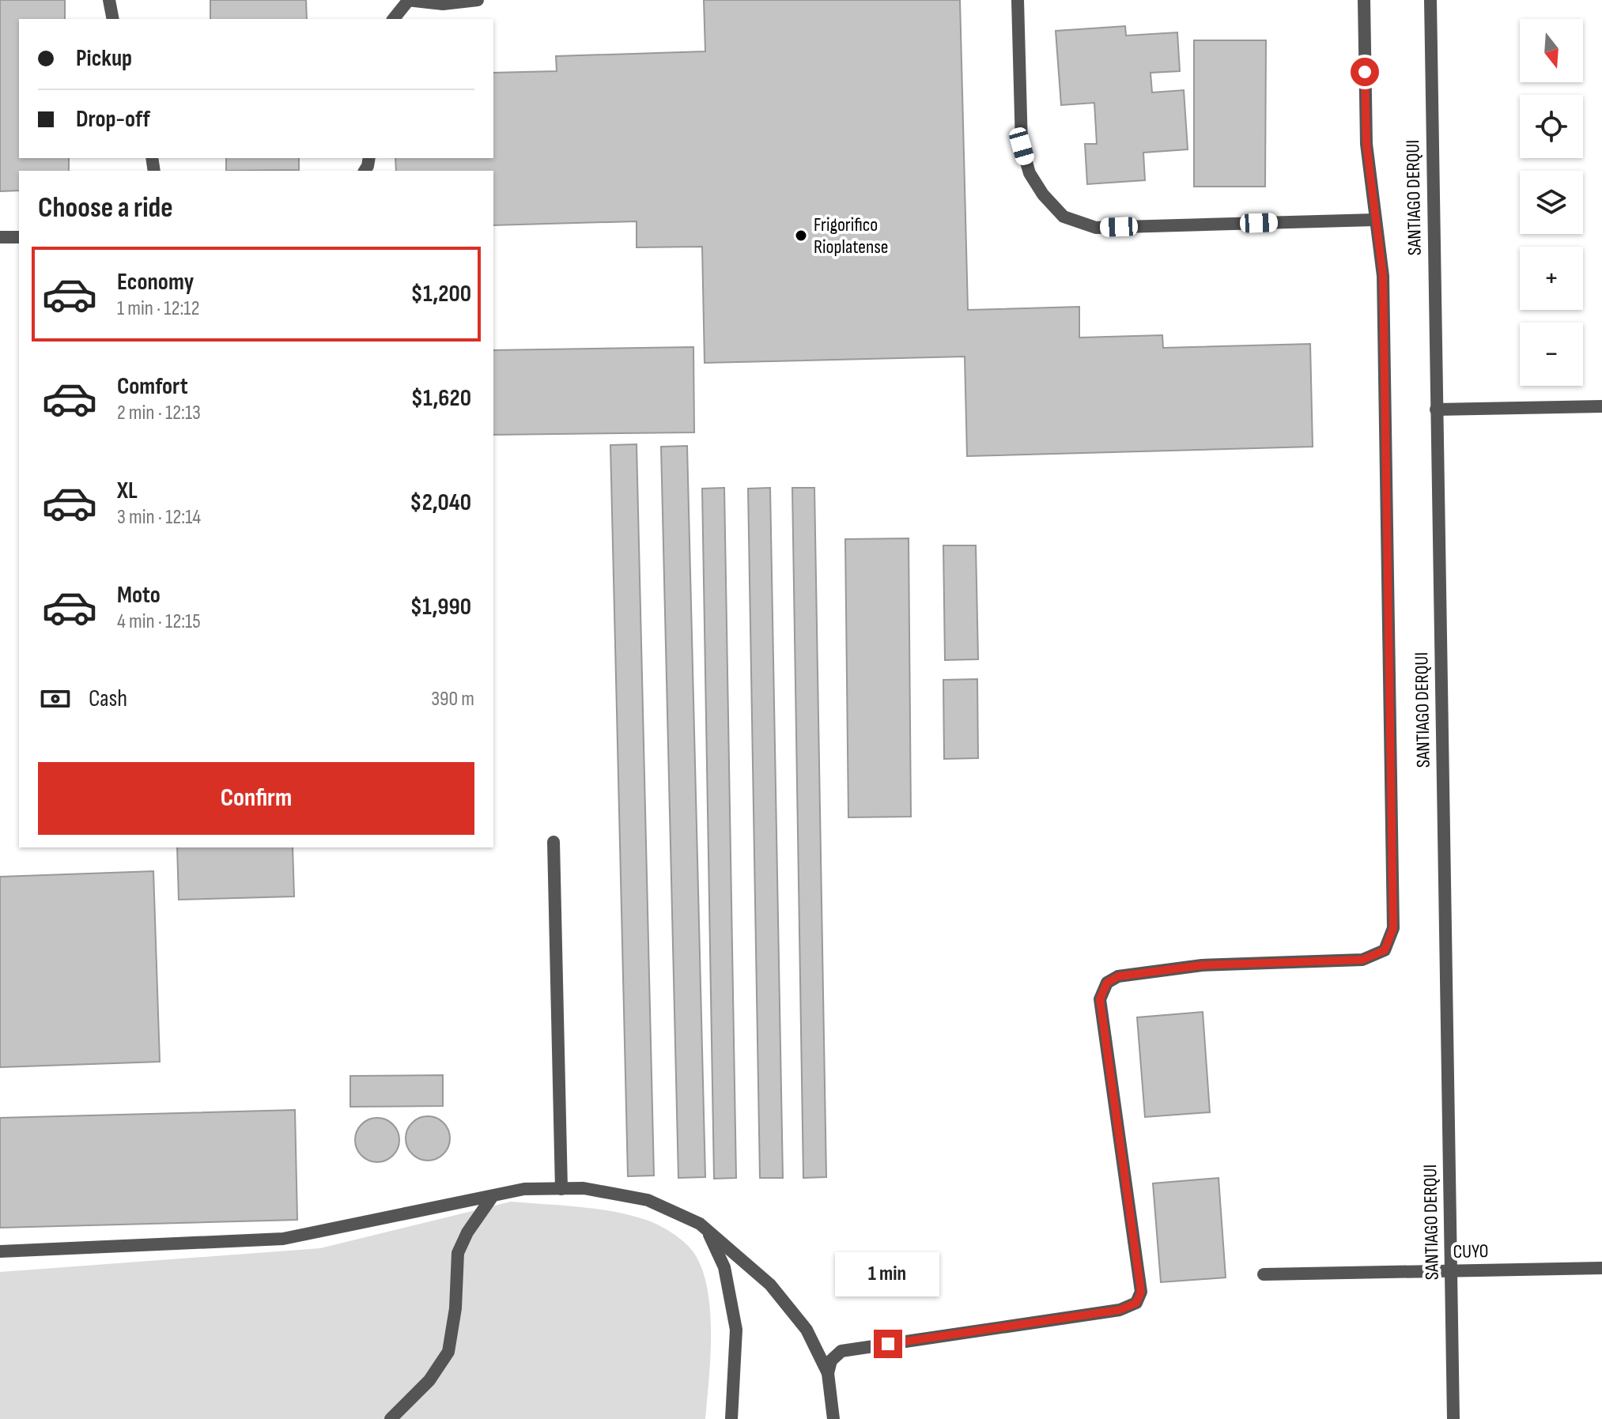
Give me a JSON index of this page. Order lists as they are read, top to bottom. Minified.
{"streets":{"street":["SANTIAGO DERQUI","CUYO"]},"crossings":[["SANTIAGO DERQUI","CUYO"]],"places":["Frigorifico Rioplatense"],"north":"bottom","page":{"map_buttons":["+","−"],"banner":["Pickup","Drop-off"],"heading":"Choose a ride","list":[{"name":"Economy","note":"1 min · 12:12","value":"$1,200"},{"name":"Comfort","note":"2 min · 12:13","value":"$1,620"},{"name":"XL","note":"3 min · 12:14","value":"$2,040"},{"name":"Moto","note":"4 min · 12:15","value":"$1,990"}],"pay":["Cash","390 m"],"buttons":"Confirm","bubble":"1 min"}}
